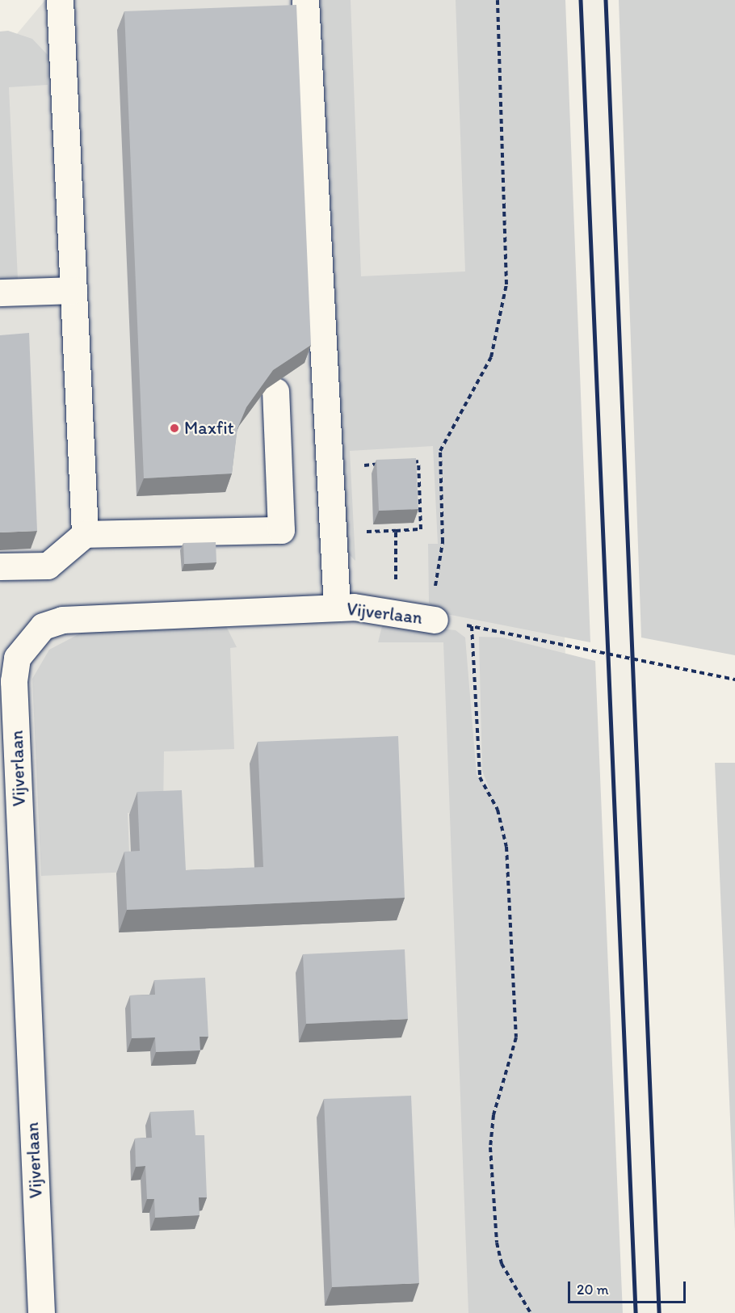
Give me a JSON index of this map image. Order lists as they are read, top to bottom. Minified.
{"streets":{"street":["Vijverlaan"]},"places":["Maxfit"],"scale_bar":"20 m"}
